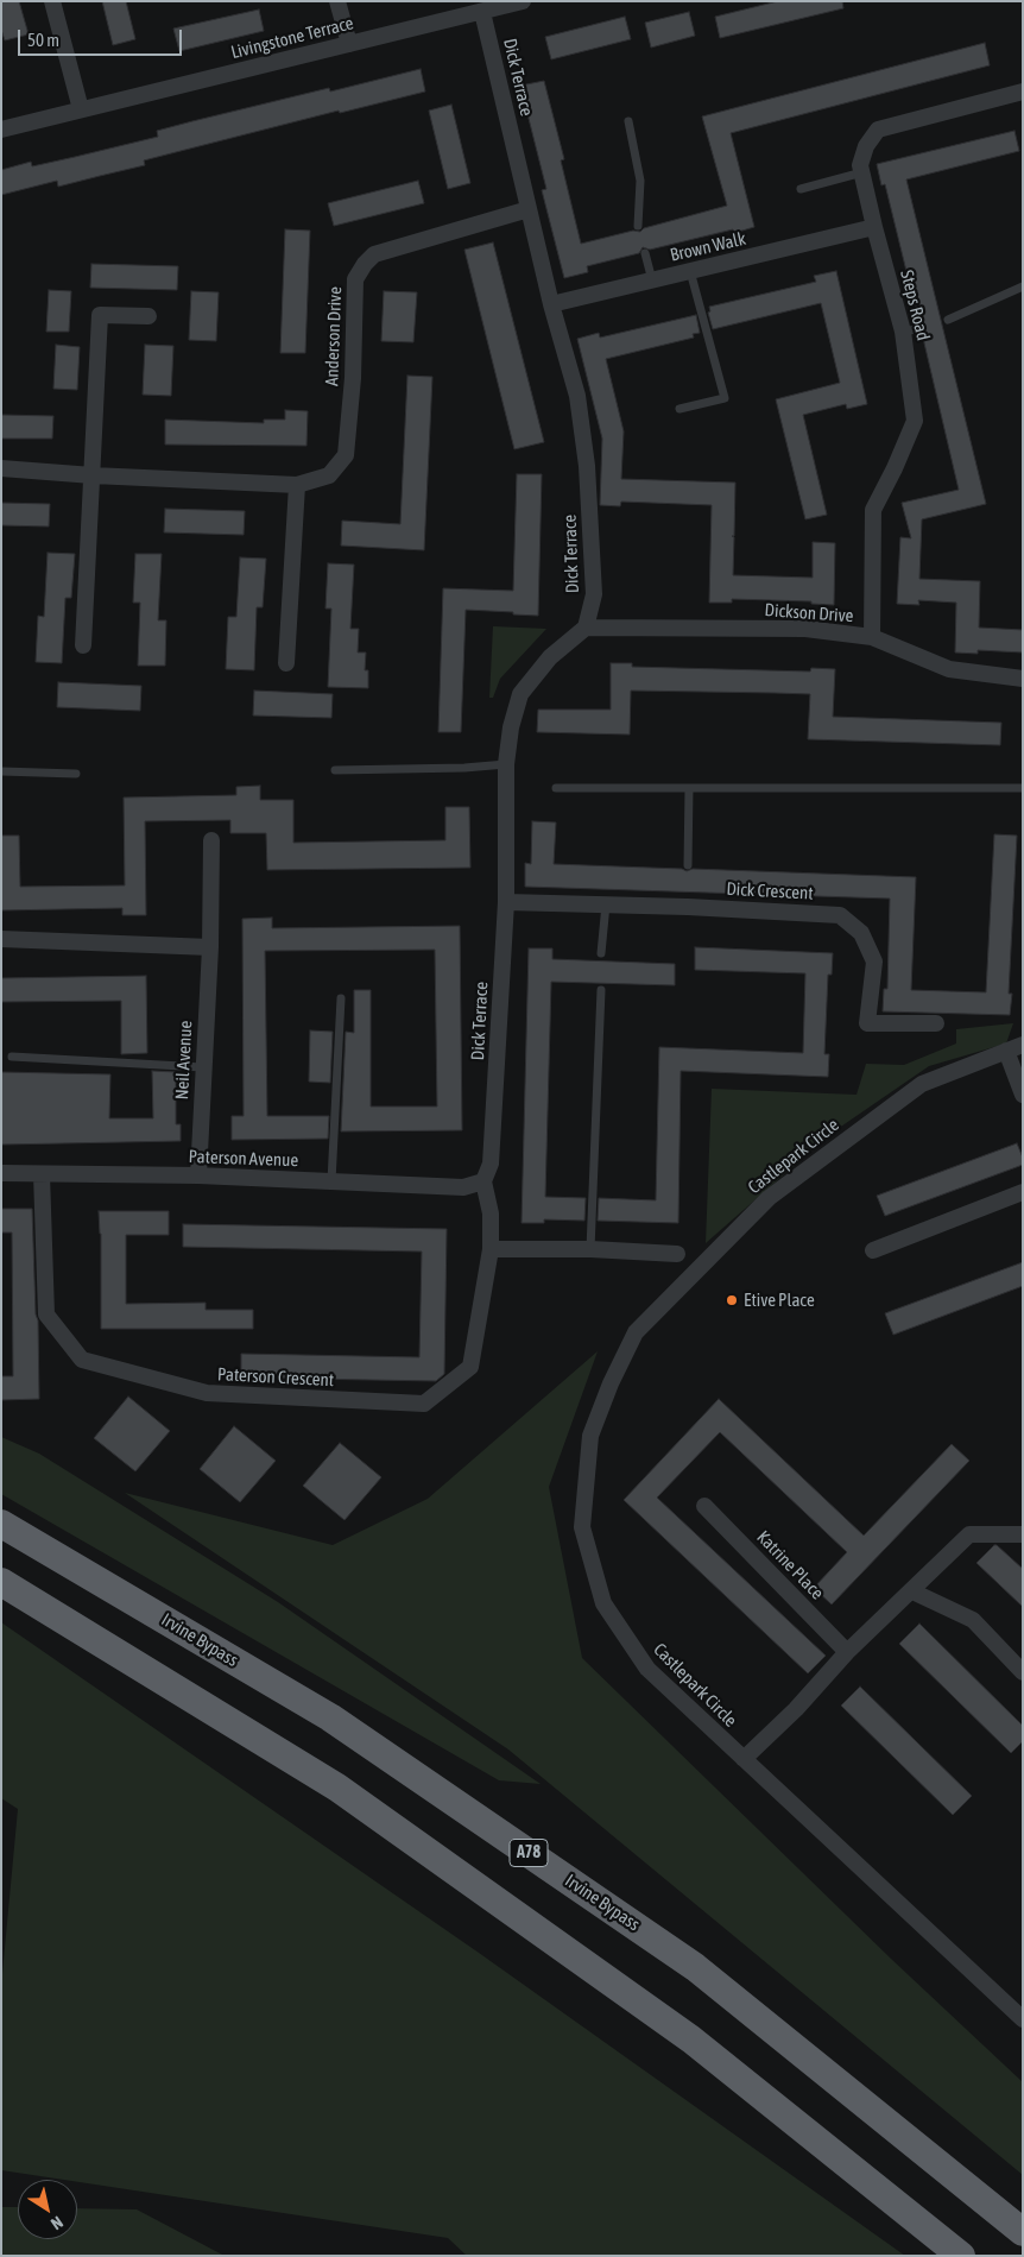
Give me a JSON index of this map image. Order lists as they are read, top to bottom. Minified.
{"streets":{"highway":["Irvine Bypass","A78"],"street":["Livingstone Terrace","Dick Terrace","Brown Walk","Steps Road","Anderson Drive","Dickson Drive","Dick Crescent","Neil Avenue","Castlepark Circle","Paterson Avenue","Paterson Crescent","Katrine Place"]},"crossings":[["Livingstone Terrace","Dick Terrace"],["Dick Terrace","Brown Walk"],["Dick Terrace","Anderson Drive"],["Dick Terrace","Dickson Drive"],["Dick Terrace","Dick Crescent"],["Dick Terrace","Paterson Avenue"],["Dick Terrace","Paterson Crescent"],["Brown Walk","Steps Road"],["Steps Road","Dickson Drive"],["Neil Avenue","Paterson Avenue"],["Paterson Avenue","Paterson Crescent"]],"places":["Etive Place"],"scale_bar":"50 m","north":"bottom right"}
